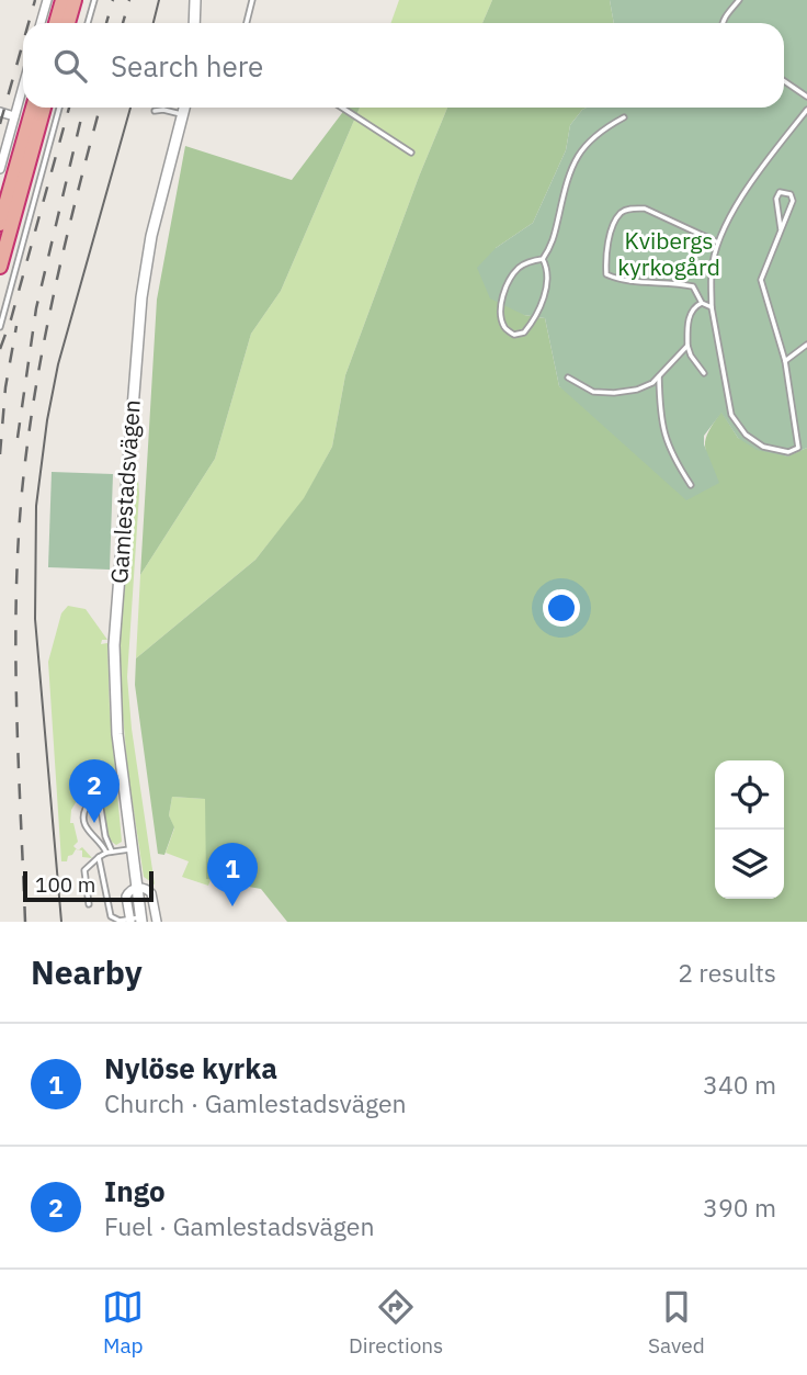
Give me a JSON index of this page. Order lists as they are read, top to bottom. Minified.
{"streets":{"street":["Gamlestadsvägen"]},"parks":["Kvibergs kyrkogård"],"scale_bar":"100 m","page":{"search":"Search here","pins":["2","1"],"scale":"100 m","heading":["Nearby","2 results"],"list":[{"mark":"1","name":"Nylöse kyrka","note":"Church · Gamlestadsvägen","value":"340 m"},{"mark":"2","name":"Ingo","note":"Fuel · Gamlestadsvägen","value":"390 m"}],"nav":["Map","Directions","Saved"]}}
